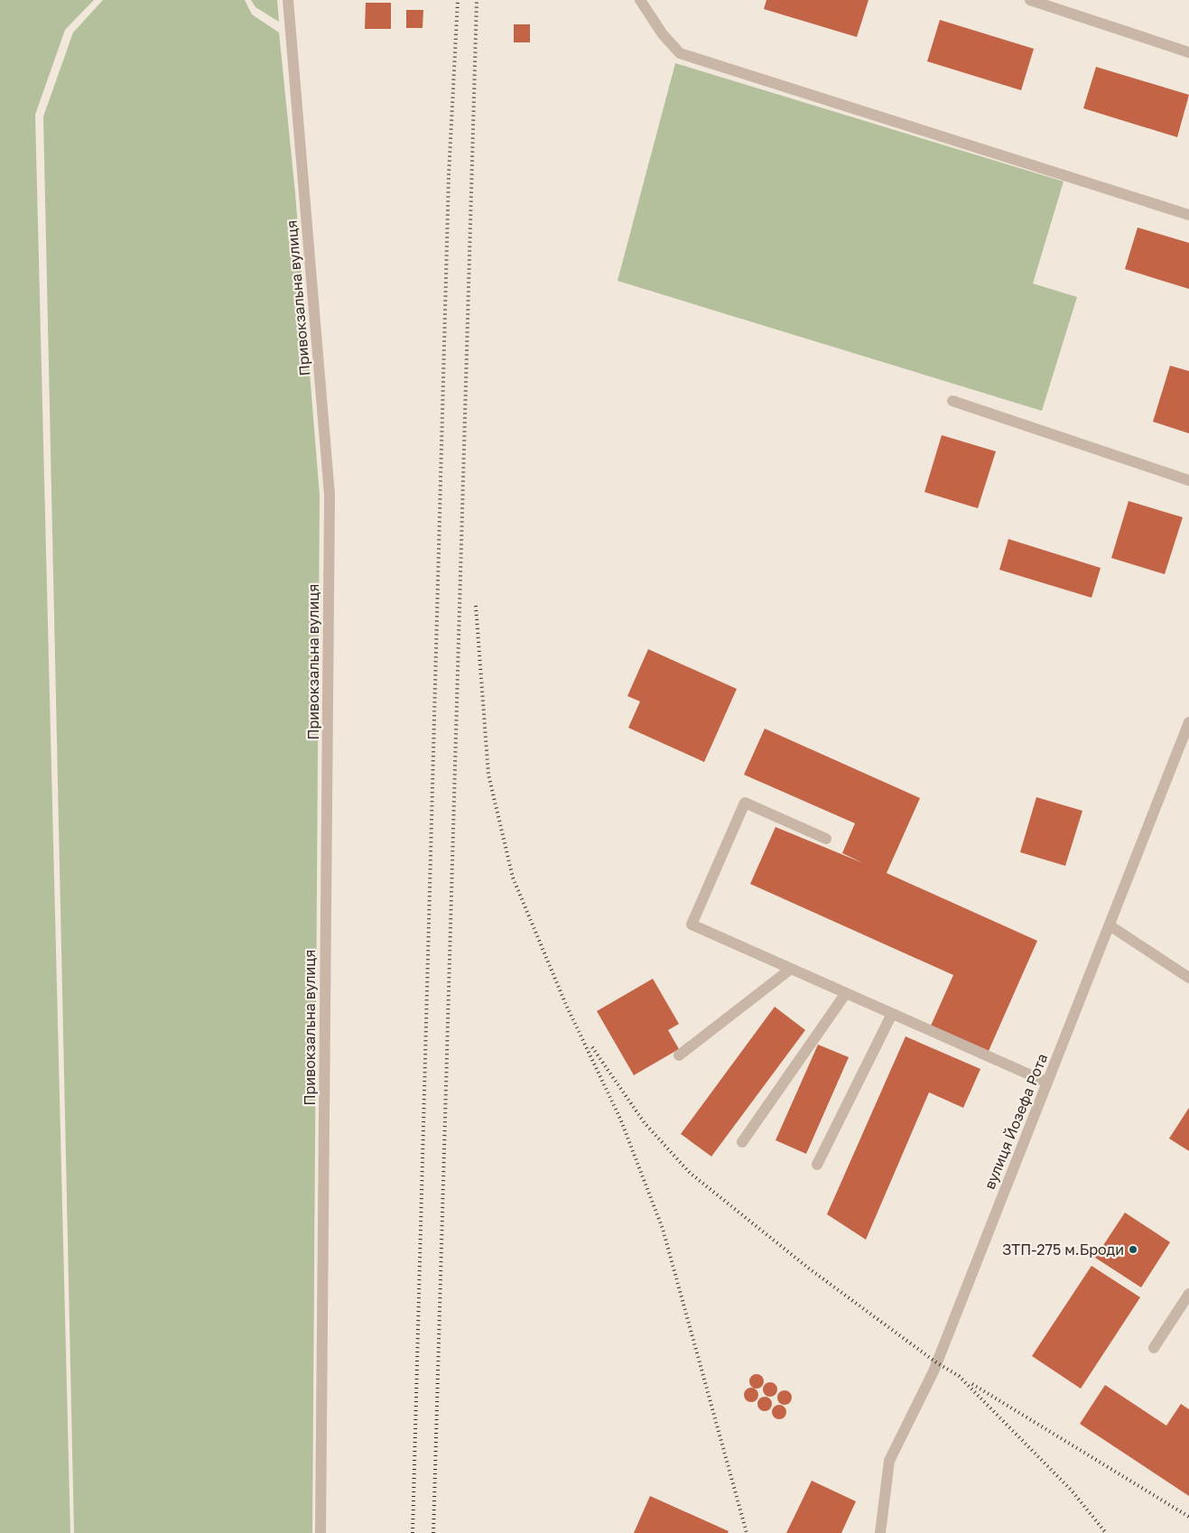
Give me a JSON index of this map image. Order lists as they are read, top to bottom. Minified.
{"streets":{"street":["Привокзальна вулиця","вулиця Йозефа Рота"]},"places":["ЗТП-275 м.Броди"]}
